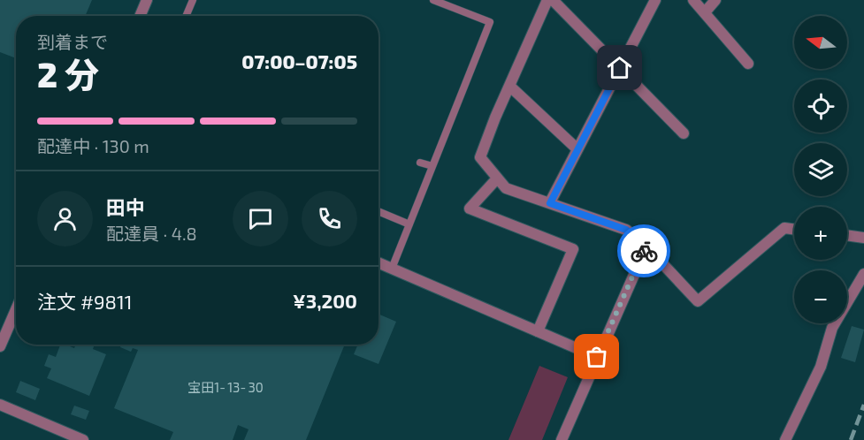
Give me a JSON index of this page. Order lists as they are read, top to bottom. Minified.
{"house_numbers":["宝田1‐13‐30"],"north":"left","page":{"map_buttons":["+","−"],"heading":["2 分","到着まで","07:00–07:05"],"panel":["田中","配達員 · 4.8","注文 #9811","¥3,200"],"bar":"配達中 · 130 m"}}
